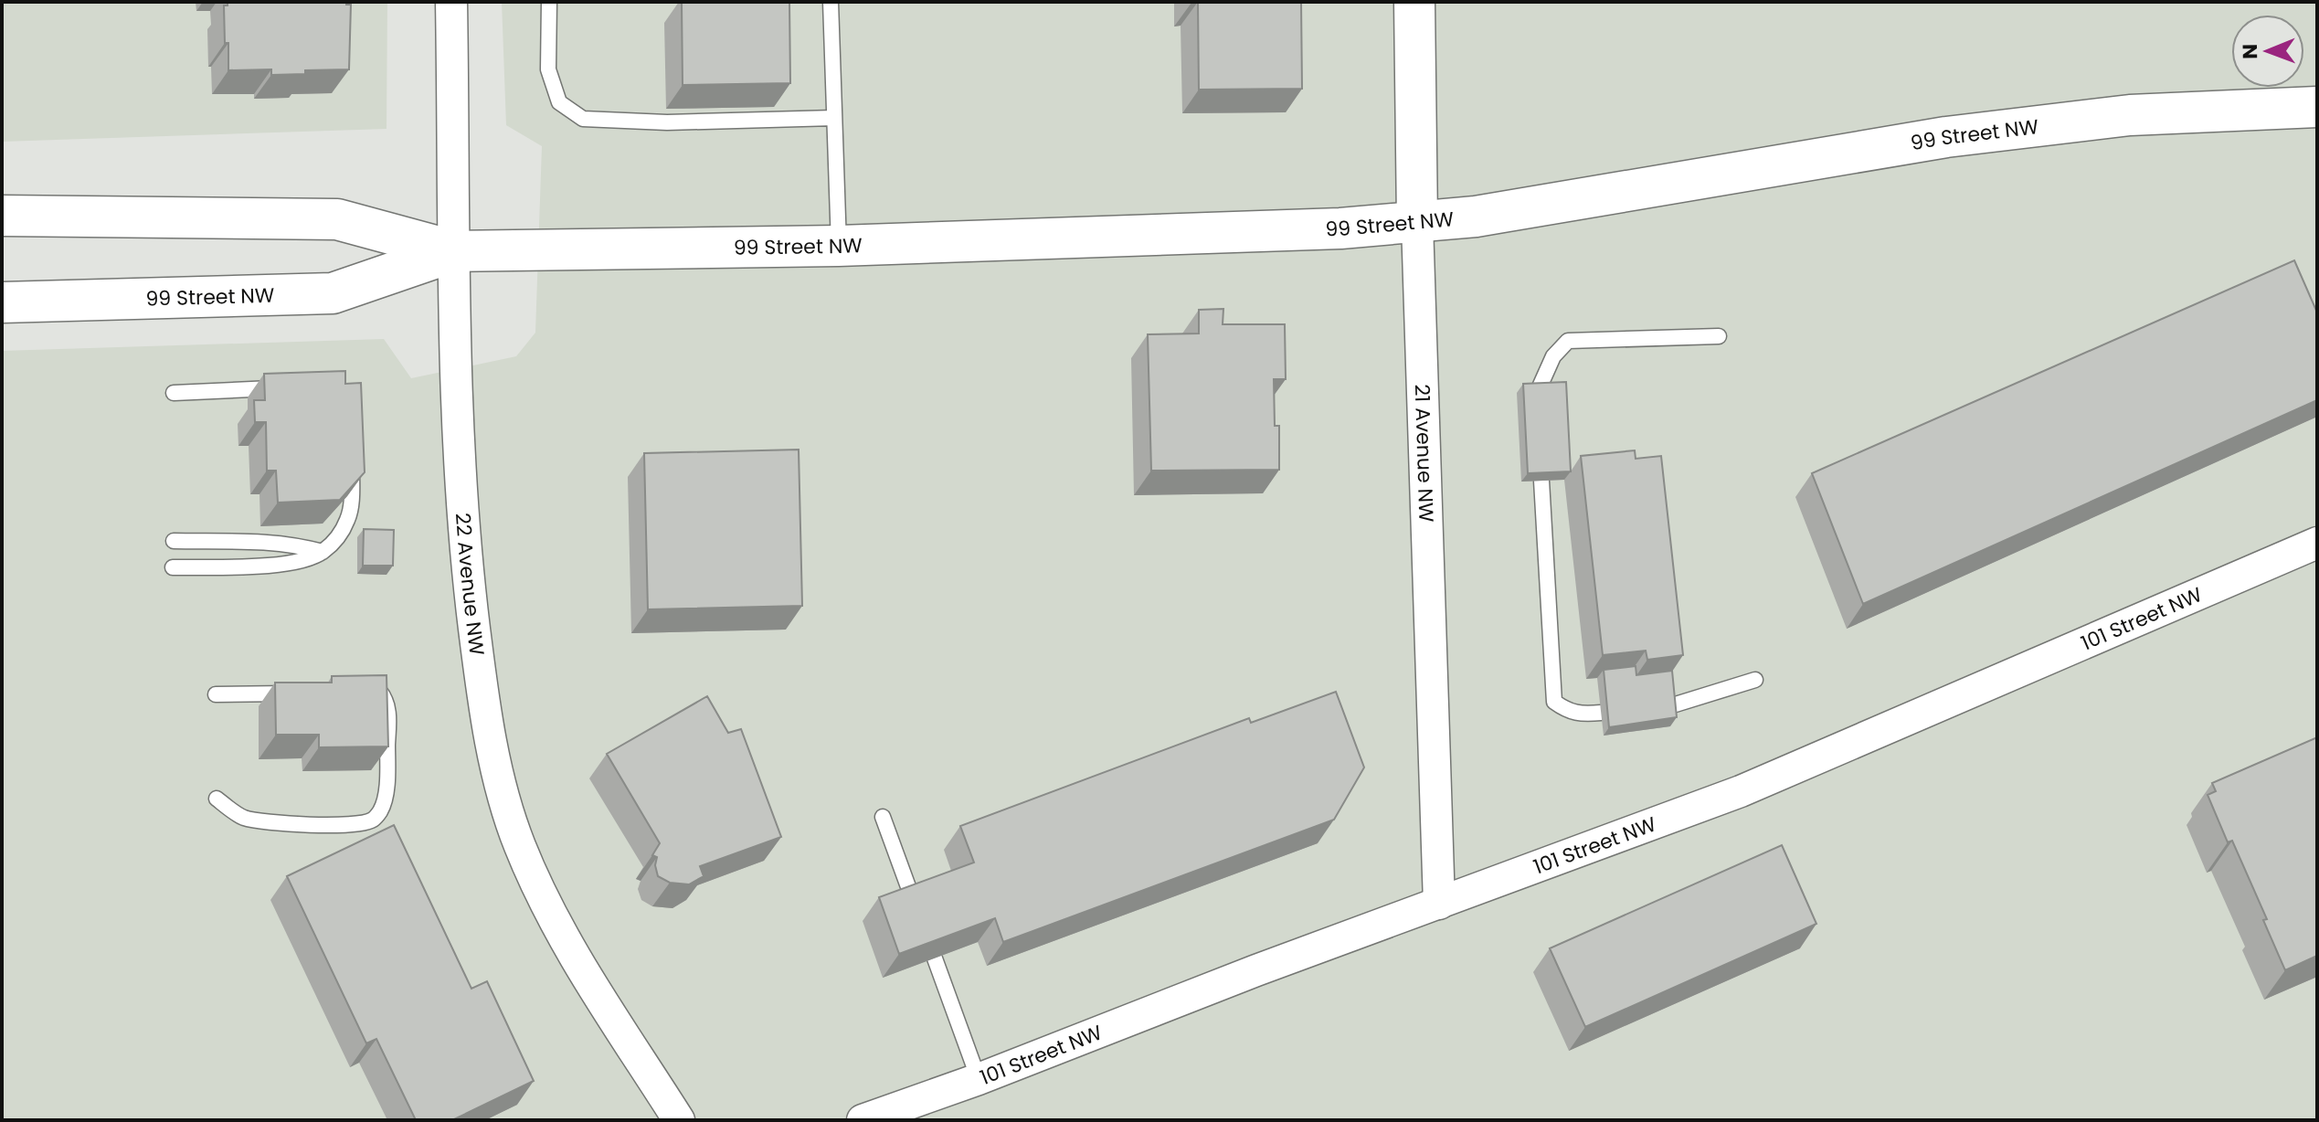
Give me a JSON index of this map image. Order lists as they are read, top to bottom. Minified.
{"streets":{"street":["99 Street NW","21 Avenue NW","22 Avenue NW","101 Street NW"]},"crossings":[["99 Street NW","21 Avenue NW"],["99 Street NW","22 Avenue NW"],["21 Avenue NW","101 Street NW"]],"north":"left"}
